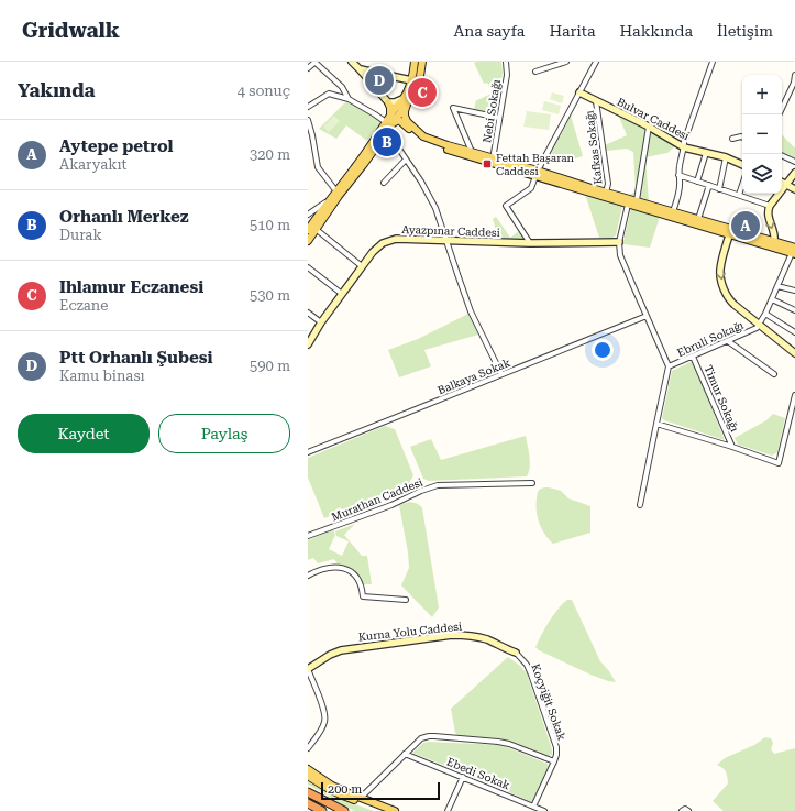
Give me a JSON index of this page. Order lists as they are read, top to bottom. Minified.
{"streets":{"street":["Nebi Sokağı","Bulvar Caddesi","Kafkas Sokağı","Ayazpınar Caddesi","Ebruli Sokağı","Balkaya Sokak","Timur Sokağı","Murathan Caddesi","Kurna Yolu Caddesi","Koçyiğit Sokak","Ebedi Sokak"]},"crossings":[["Bulvar Caddesi","Kafkas Sokağı"],["Ebruli Sokağı","Timur Sokağı"],["Kurna Yolu Caddesi","Koçyiğit Sokak"]],"places":{"transit":["Fettah Başaran Caddesi"]},"scale_bar":"200 m","page":{"header":"Gridwalk","nav":["Ana sayfa","Harita","Hakkında","İletişim"],"heading":["Yakında","4 sonuç"],"pins":["D","C","B","A"],"map_buttons":["+","−"],"list":[{"mark":"A","name":"Aytepe petrol","note":"Akaryakıt","value":"320 m"},{"mark":"B","name":"Orhanlı Merkez","note":"Durak","value":"510 m"},{"mark":"C","name":"Ihlamur Eczanesi","note":"Eczane","value":"530 m"},{"mark":"D","name":"Ptt Orhanlı Şubesi","note":"Kamu binası","value":"590 m"}],"buttons":["Kaydet","Paylaş"],"scale":"200 m"}}
